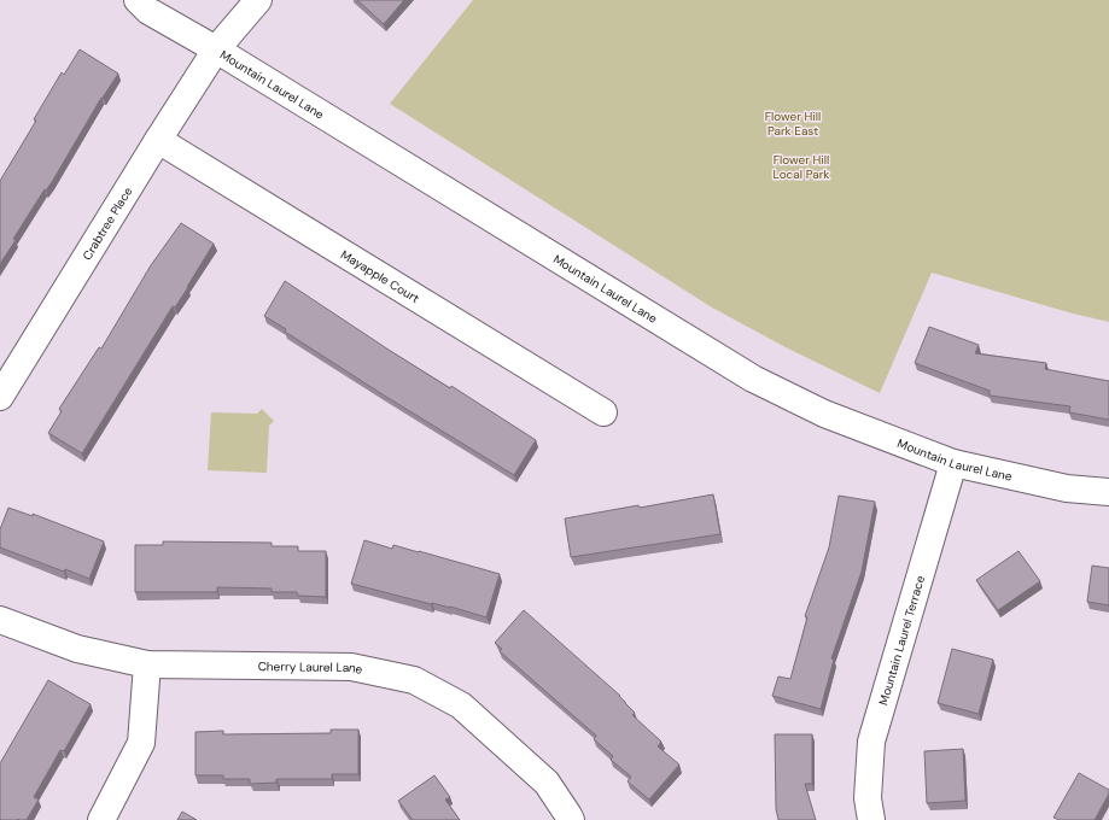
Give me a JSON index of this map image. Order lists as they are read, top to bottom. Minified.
{"streets":{"street":["Mountain Laurel Lane","Crabtree Place","Mayapple Court","Mountain Laurel Terrace","Cherry Laurel Lane"]},"crossings":[["Mountain Laurel Lane","Crabtree Place"],["Mountain Laurel Lane","Mountain Laurel Terrace"],["Crabtree Place","Mayapple Court"]],"parks":["Flower Hill Park East","Flower Hill Local Park"]}
